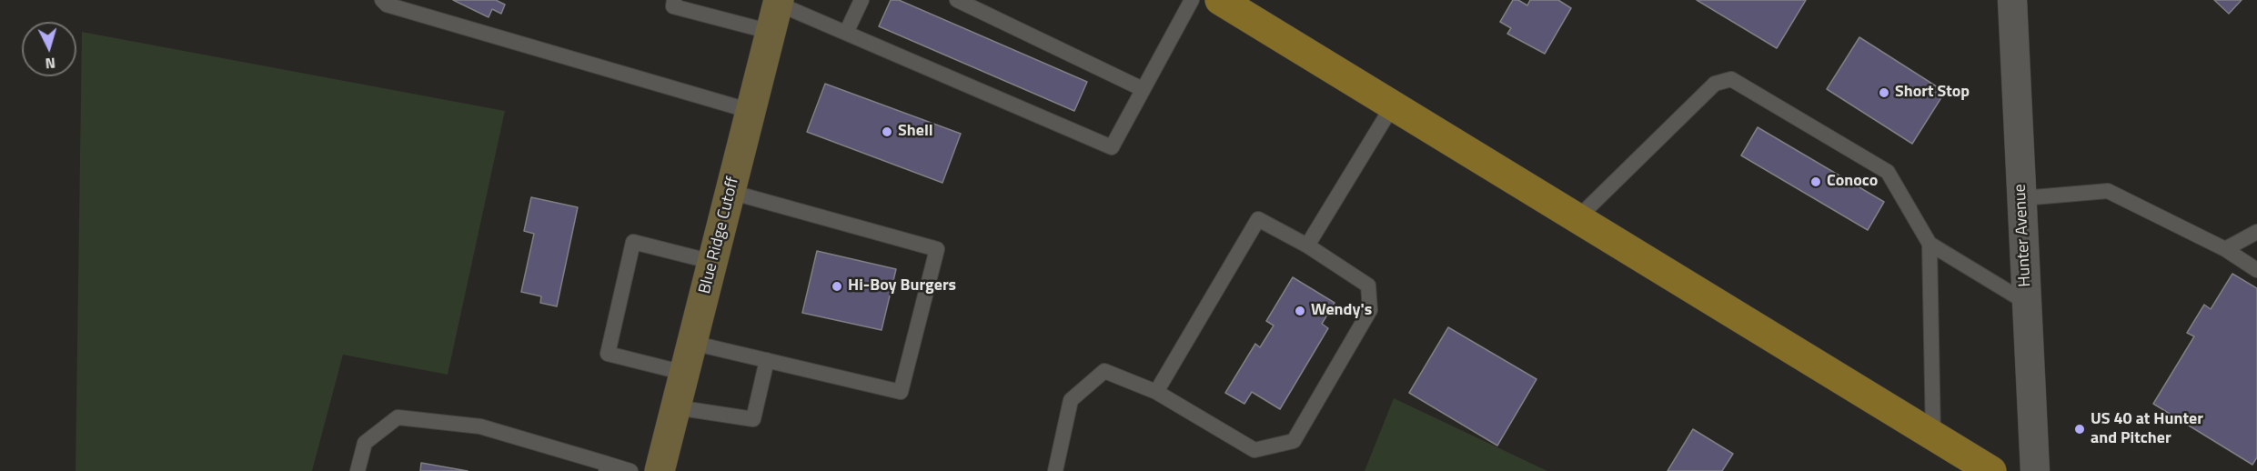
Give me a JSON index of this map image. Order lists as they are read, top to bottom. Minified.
{"streets":{"main road":["Blue Ridge Cutoff"],"street":["Hunter Avenue"]},"places":["Short Stop","Shell","Conoco","Hi-Boy Burgers","Wendy's","US 40 at Hunter and Pitcher"],"north":"bottom"}
